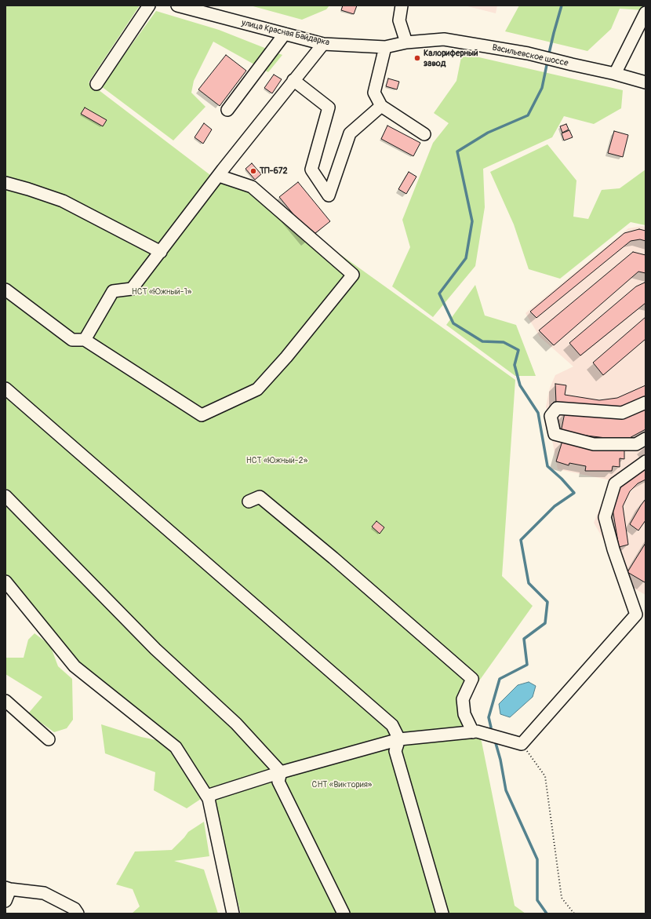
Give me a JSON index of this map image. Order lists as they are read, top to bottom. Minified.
{"streets":{"street":["улица Красная Байдарка","Васильевское шоссе"]},"crossings":[["улица Красная Байдарка","Васильевское шоссе"]],"parks":["НСТ «Южный-1»","НСТ «Южный-2»","СНТ «Виктория»"],"places":["Калориферный завод","ТП-672"]}
